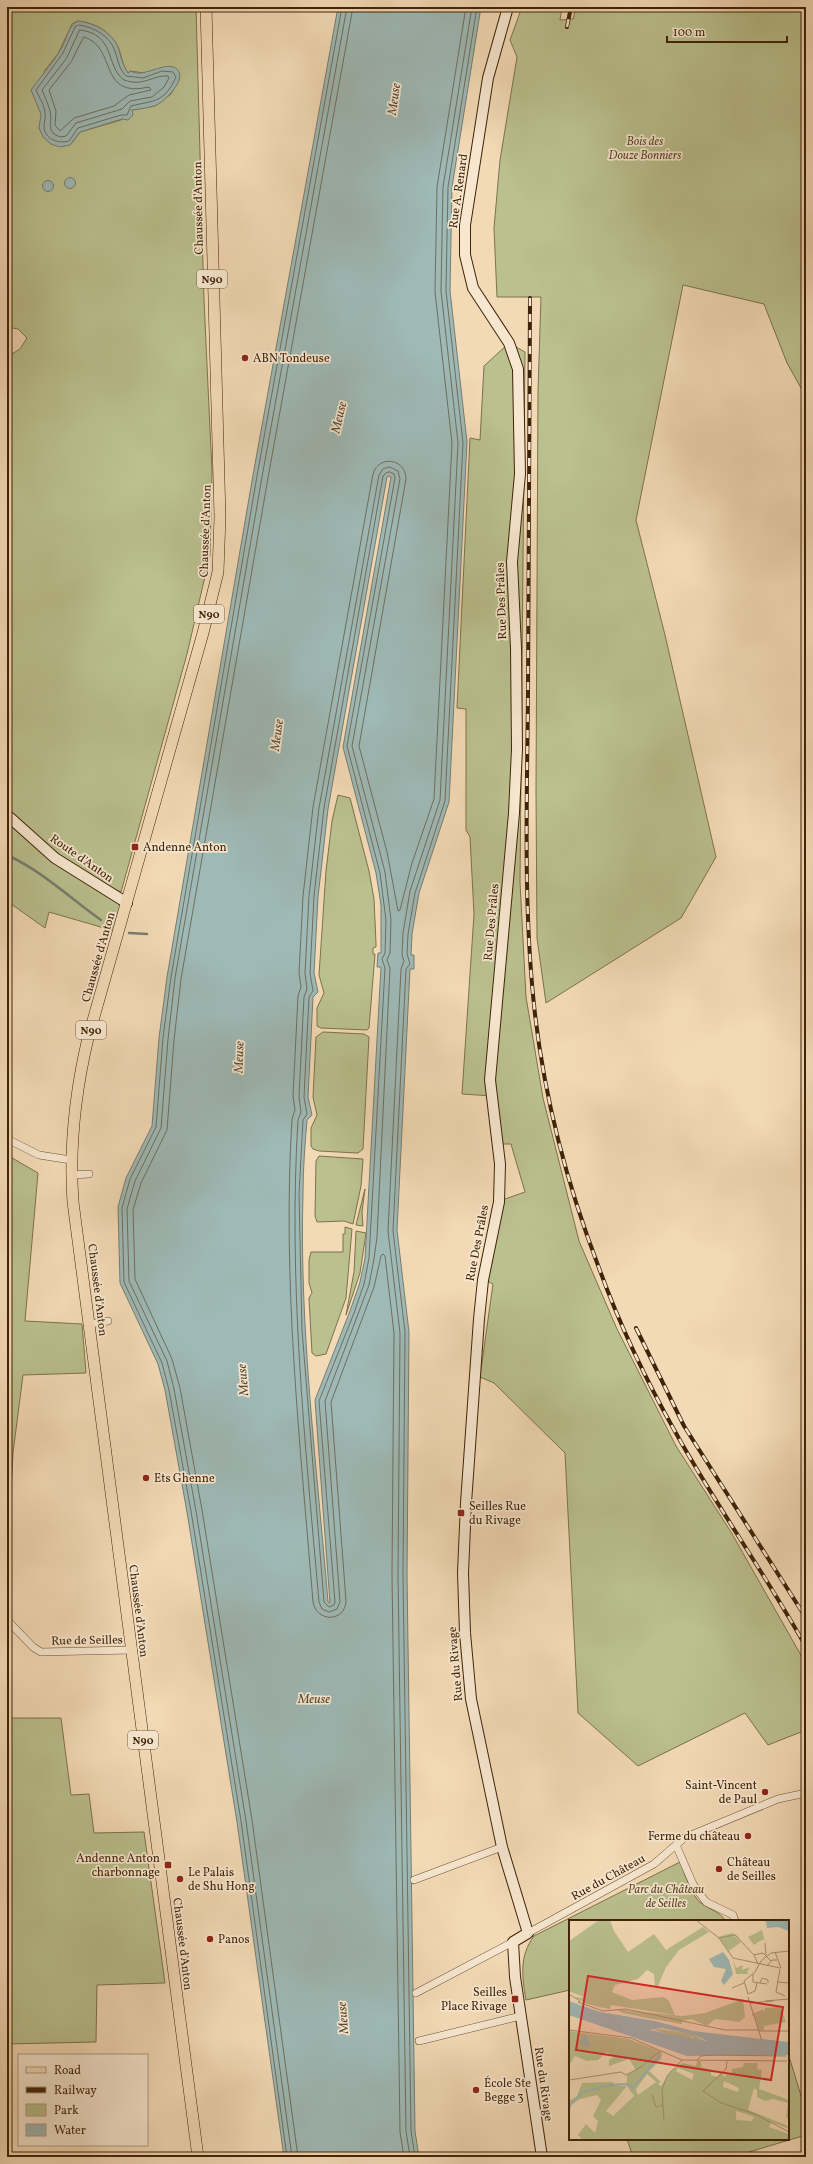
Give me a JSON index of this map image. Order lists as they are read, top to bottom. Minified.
{"streets":{"main road":["Chaussée d'Anton","N90"],"street":["Rue A. Renard","Rue Des Prâles","Route d'Anton","Rue de Seilles","Rue du Rivage","Rue du Château"]},"crossings":[["Rue A. Renard","Rue Des Prâles"],["Chaussée d'Anton","Route d'Anton"],["Chaussée d'Anton","Rue de Seilles"],["Rue Des Prâles","Rue du Rivage"],["Rue du Rivage","Rue du Château"]],"water":["Meuse"],"parks":["Bois des Douze Bonniers","Parc du Château de Seilles"],"places":{"other":["ABN Tondeuse","Ets Ghenne","Saint-Vincent de Paul","Ferme du château","Château de Seilles","Le Palais de Shu Hong","Panos","École Ste Begge 3"],"transit":["Andenne Anton","Seilles Rue du Rivage","Andenne Anton charbonnage","Seilles Place Rivage"]},"legend":["Road","Railway","Park","Water"],"scale_bar":"100 m"}
